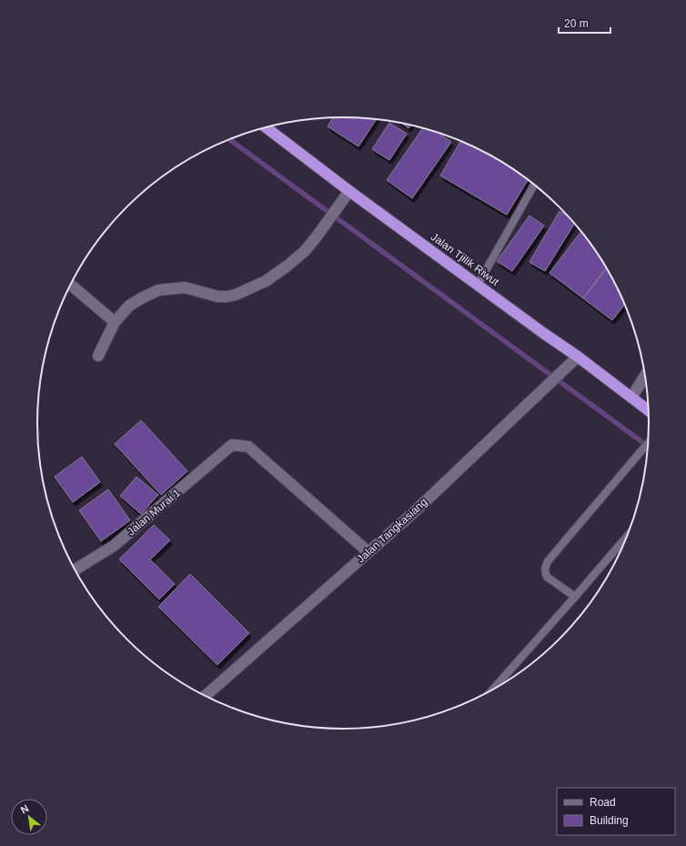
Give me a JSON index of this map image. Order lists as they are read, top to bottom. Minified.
{"streets":{"highway":["Jalan Tjilik Riwut"],"street":["Jalan Murai 1","Jalan Tangkasiang"]},"crossings":[["Jalan Tjilik Riwut","Jalan Tangkasiang"],["Jalan Murai 1","Jalan Tangkasiang"]],"legend":["Road","Building"],"scale_bar":"20 m","north":"top left"}
